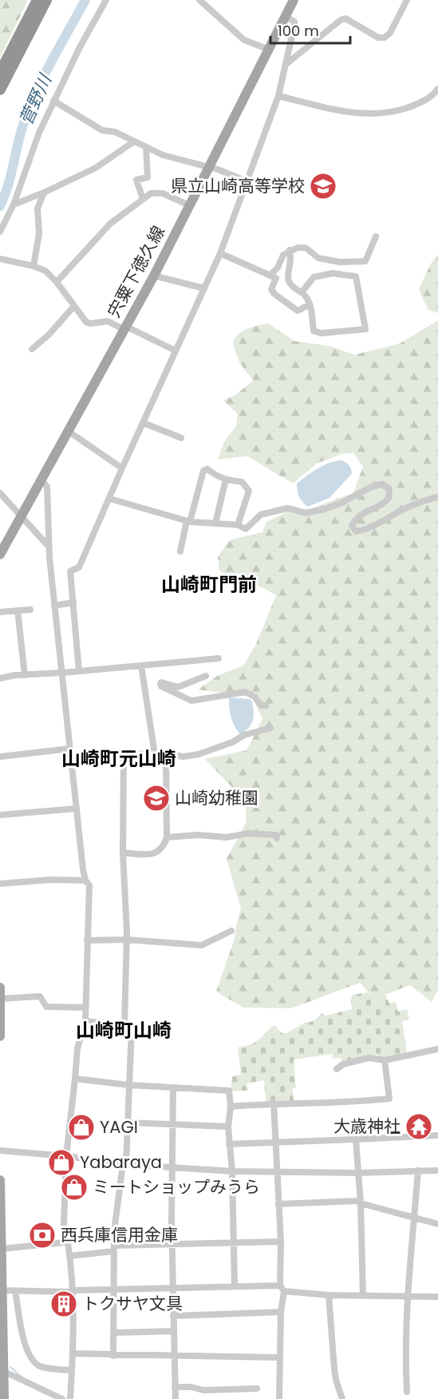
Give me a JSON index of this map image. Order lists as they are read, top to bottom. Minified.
{"streets":{"main road":["宍粟下徳久線"]},"districts":["山崎町門前","山崎町元山崎","山崎町山崎"],"water":["菅野川"],"places":{"school or university":["県立山崎高等学校","山崎幼稚園"],"temple":["大歳神社"],"shop":["YAGI","Yabaraya","ミートショップみうら"],"bank":["西兵庫信用金庫"],"building":["トクサヤ文具"]},"scale_bar":"100 m"}
